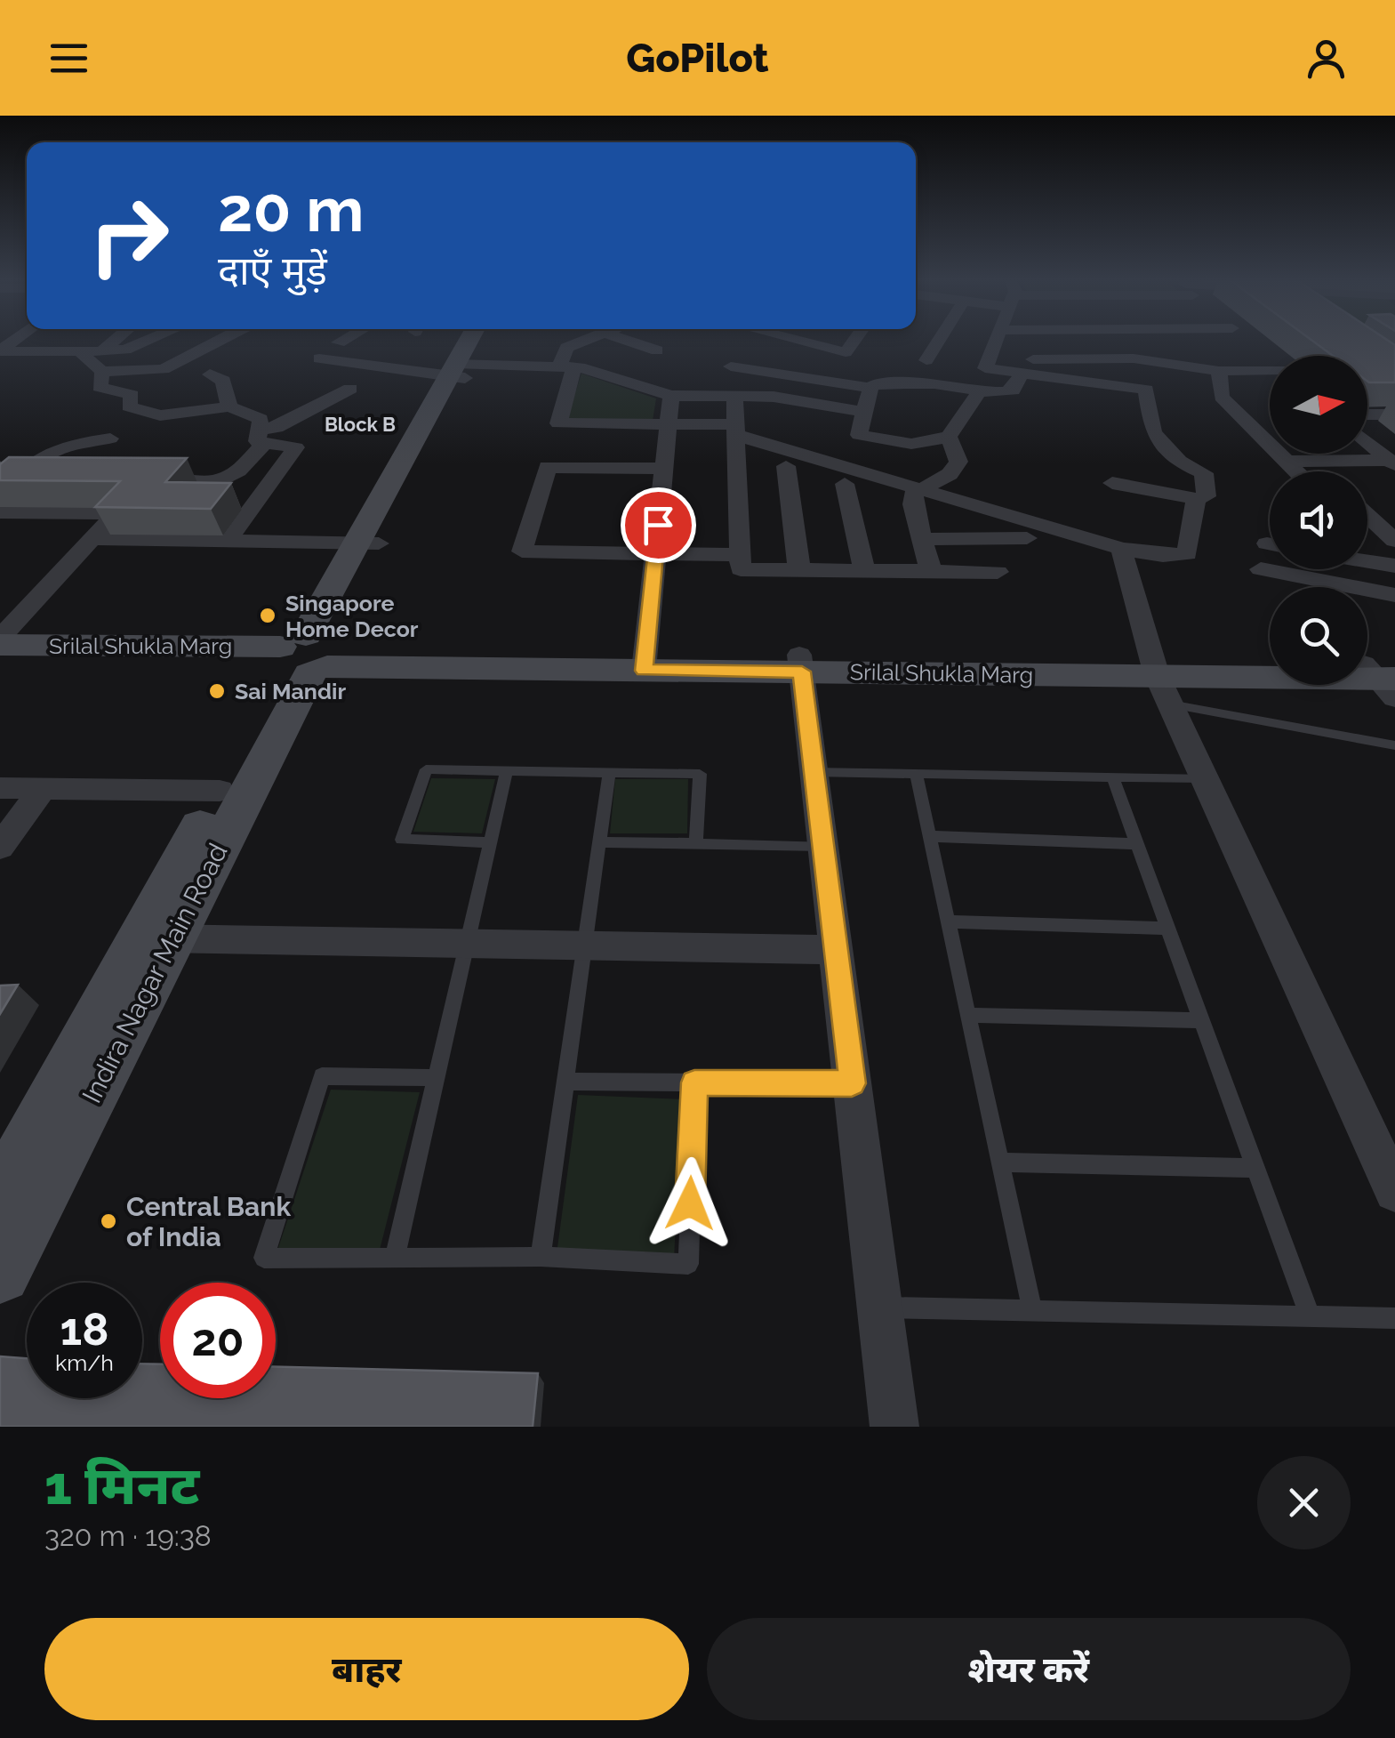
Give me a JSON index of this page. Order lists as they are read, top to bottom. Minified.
{"streets":{"street":["Srilal Shukla Marg","Indira Nagar Main Road"]},"crossings":[["Srilal Shukla Marg","Indira Nagar Main Road"]],"districts":["Block B"],"places":["Singapore Home Decor","Sai Mandir","Central Bank of India"],"north":"right","page":{"header":"GoPilot","turn":["20 m","दाएँ मुड़ें"],"speed":"18 km/h","limit":"20","heading":["1 मिनट","320 m · 19:38"],"buttons":["बाहर","शेयर करें"]}}
